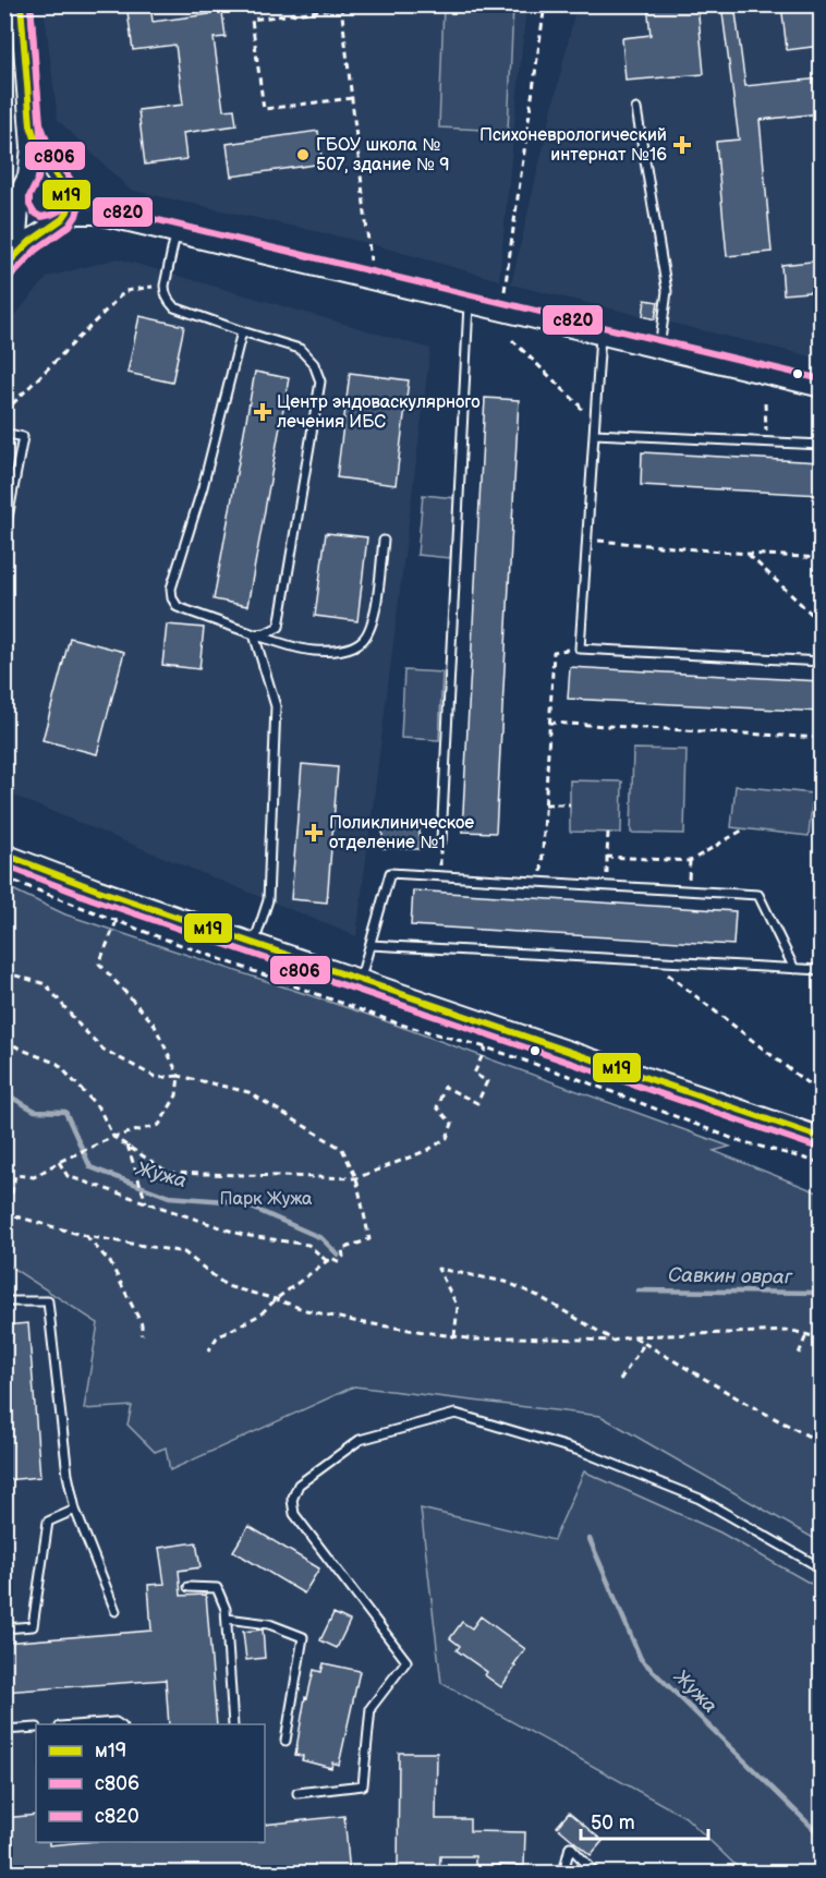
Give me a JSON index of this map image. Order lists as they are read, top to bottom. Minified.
{"water":["Жужа","Савкин овраг"],"parks":["Парк Жужа"],"places":{"health":["Психоневрологический интернат №16","Центр эндоваскулярного лечения ИБС","Поликлиническое отделение №1"],"other":["ГБОУ школа № 507, здание № 9"]},"lines":["transit line м19","transit line с806","transit line с820"],"legend":["м19","с806","с820"],"scale_bar":"50 m"}
